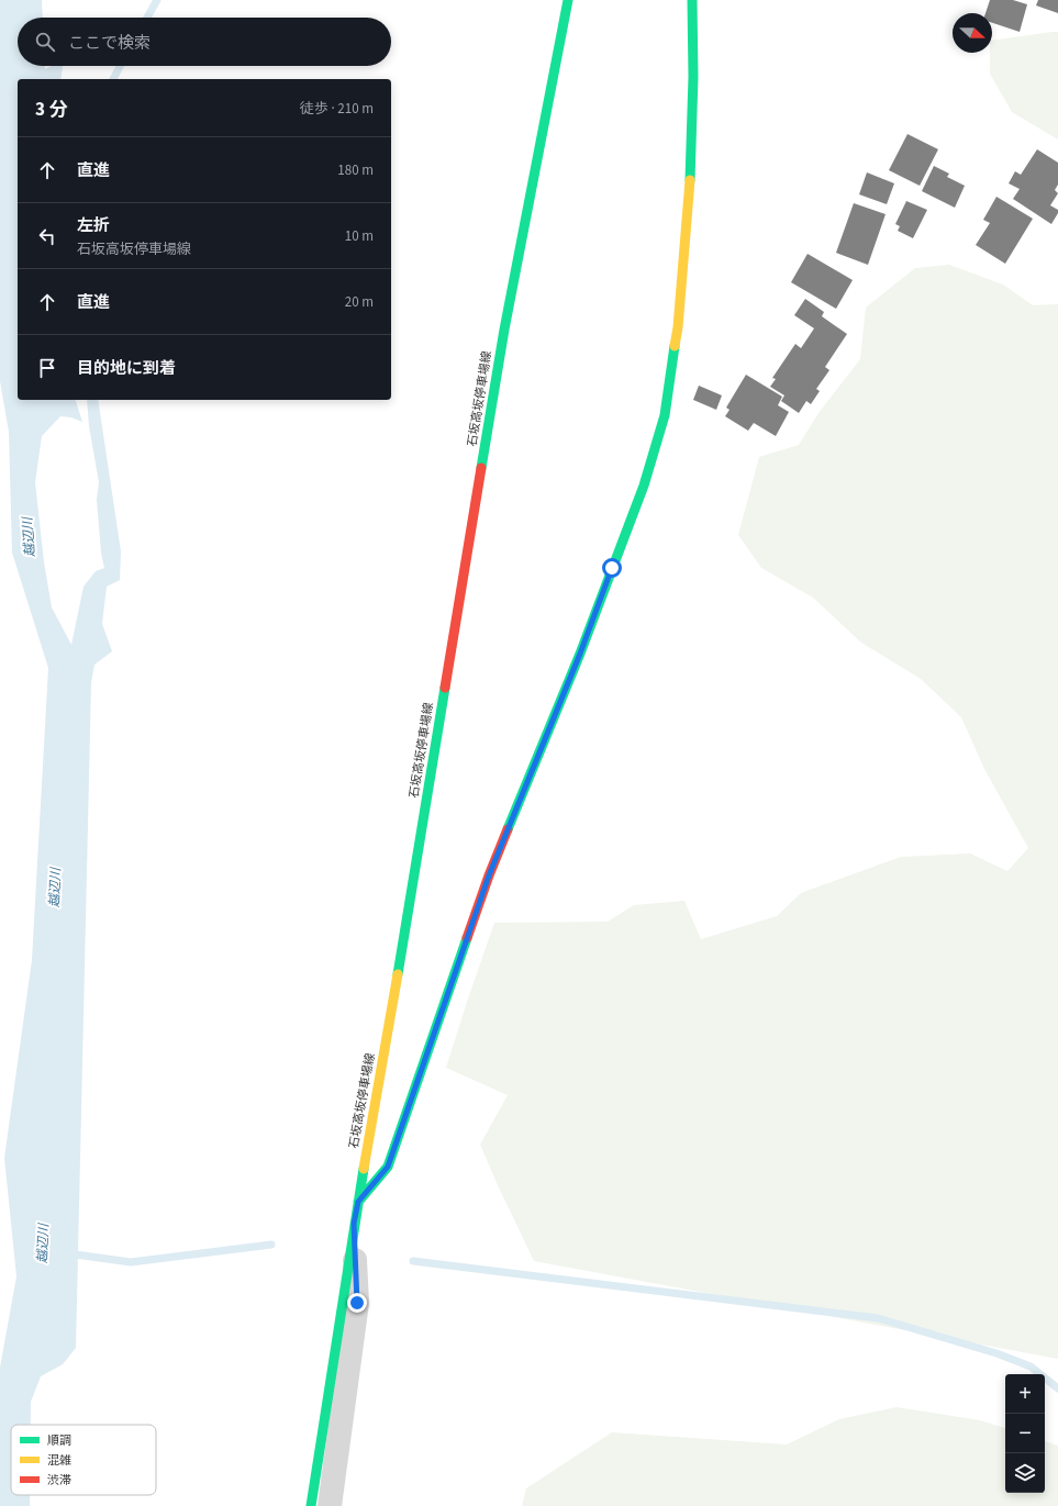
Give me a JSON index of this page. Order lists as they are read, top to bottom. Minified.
{"streets":{"main road":["石坂高坂停車場線"]},"water":["越辺川"],"legend":["順調","混雑","渋滞"],"north":"right","page":{"search":"ここで検索","heading":["3 分","徒歩 · 210 m"],"list":[["直進","180 m"],["左折","石坂高坂停車場線","10 m"],["直進","20 m"],"目的地に到着"],"map_buttons":["+","−"]}}
